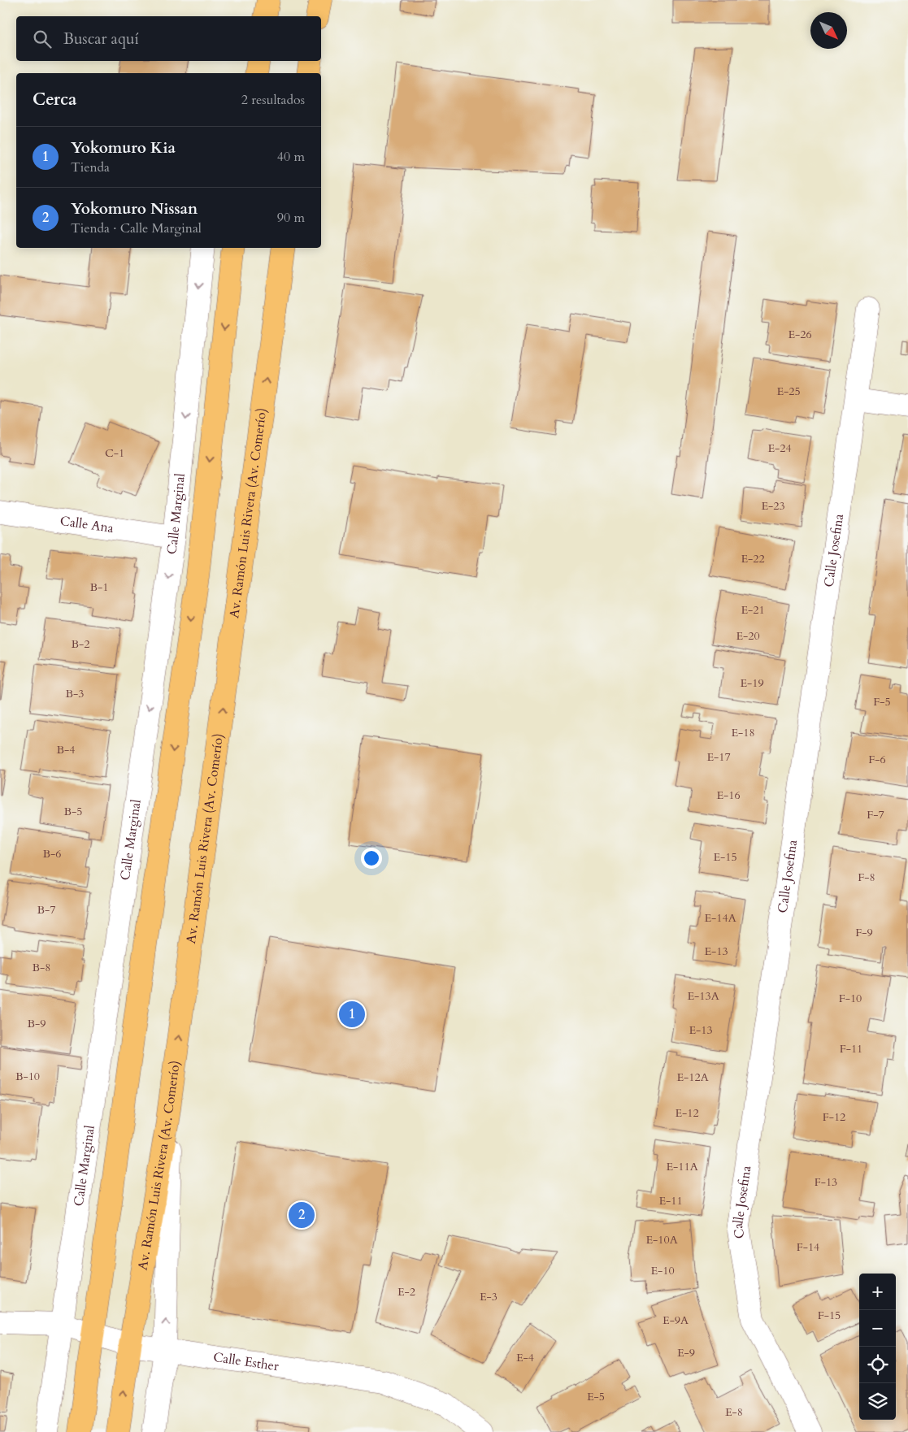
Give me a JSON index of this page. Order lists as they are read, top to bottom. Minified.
{"streets":{"main road":["Av. Ramón Luis Rivera (Av. Comerío)"],"street":["Calle Marginal","Calle Ana","Calle Josefina","Calle Esther"]},"crossings":[["Calle Marginal","Calle Ana"],["Calle Marginal","Calle Esther"],["Av. Ramón Luis Rivera (Av. Comerío)","Calle Esther"]],"one_way":["Calle Marginal"],"house_numbers":["E-26","E-25","E-24","C-1","E-23","E-22","B-1","E-21","E-20","B-2","E-19","B-3","F-5","E-18","B-4","E-17","F-6","E-16","B-5","F-7","B-6","E-15","F-8","B-7","E-14A","F-9","E-13","B-8","E-13A","F-10","B-9","E-13","F-11","B-10","E-12A","E-12","F-12","E-11A","F-13","E-11","E-10A","F-14","E-10","E-2","E-3","F-15","E-9A","E-9","E-4","E-5","E-8"],"north":"bottom right","page":{"search":"Buscar aquí","heading":["Cerca","2 resultados"],"list":[{"mark":"1","name":"Yokomuro Kia","note":"Tienda","value":"40 m"},{"mark":"2","name":"Yokomuro Nissan","note":"Tienda · Calle Marginal","value":"90 m"}],"pins":["1","2"],"map_buttons":["+","−"]}}
